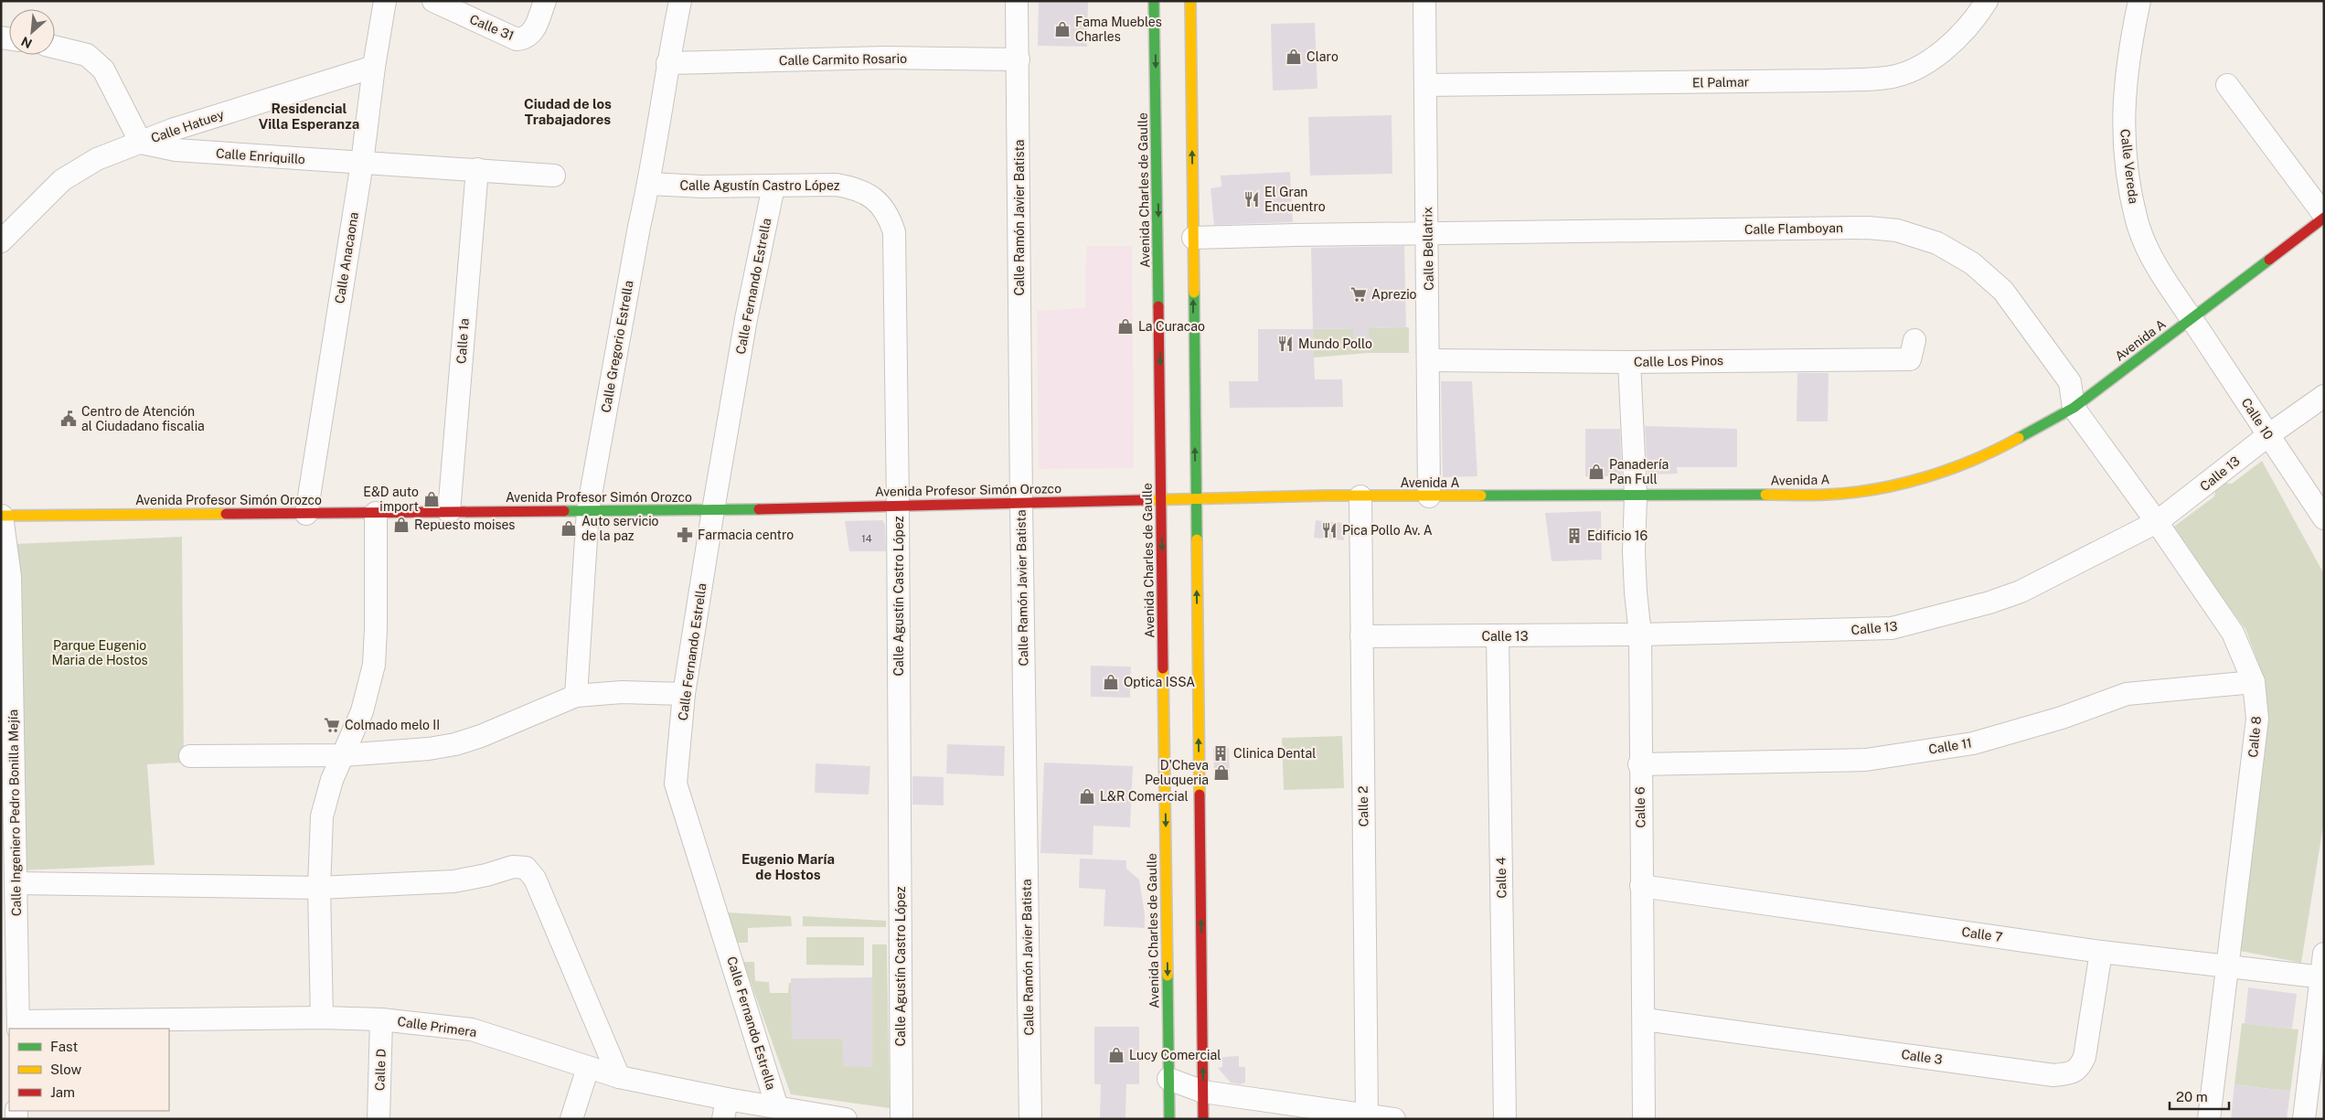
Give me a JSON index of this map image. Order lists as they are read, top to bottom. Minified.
{"streets":{"main road":["Avenida Charles de Gaulle","Avenida A","Avenida Profesor Simón Orozco"],"street":["Calle 31","Calle Carmito Rosario","El Palmar","Calle Hatuey","Calle Enriquillo","Calle Vereda","Calle Agustín Castro López","Calle Ramón Javier Batista","Calle Flamboyan","Calle Bellatrix","Calle Anacaona","Calle Fernando Estrella","Calle 1a","Calle Gregorio Estrella","Calle Los Pinos","Calle 10","Calle 13","Calle 8","Calle 11","Calle 2","Calle 6","Calle Ingeniero Pedro Bonilla Mejía","Calle 4","Calle 7","Calle Primera","Calle 3","Calle D"]},"crossings":[["Calle Carmito Rosario","Calle Ramón Javier Batista"],["Calle Carmito Rosario","Calle Gregorio Estrella"],["El Palmar","Calle Bellatrix"],["Calle Hatuey","Calle Enriquillo"],["Calle Hatuey","Calle Anacaona"],["Calle Enriquillo","Calle Anacaona"],["Calle Enriquillo","Calle 1a"],["Calle Vereda","Avenida A"],["Calle Vereda","Calle 10"],["Calle Agustín Castro López","Calle Fernando Estrella"],["Calle Agustín Castro López","Calle Gregorio Estrella"],["Calle Agustín Castro López","Avenida Profesor Simón Orozco"],["Avenida Charles de Gaulle","Avenida Profesor Simón Orozco"],["Calle Ramón Javier Batista","Avenida Profesor Simón Orozco"],["Calle Flamboyan","Calle Bellatrix"],["Calle Flamboyan","Avenida A"],["Calle Flamboyan","Calle 8"],["Calle Bellatrix","Avenida A"],["Calle Bellatrix","Calle Los Pinos"],["Calle Anacaona","Avenida Profesor Simón Orozco"],["Calle Fernando Estrella","Avenida Profesor Simón Orozco"],["Calle Fernando Estrella","Calle Primera"],["Avenida A","Calle 10"],["Avenida A","Avenida Profesor Simón Orozco"],["Avenida A","Calle 8"],["Avenida A","Calle 2"],["Avenida A","Calle 6"],["Calle 1a","Avenida Profesor Simón Orozco"],["Calle Gregorio Estrella","Avenida Profesor Simón Orozco"],["Calle Los Pinos","Calle 6"],["Calle 10","Calle 13"],["Calle 13","Calle 8"],["Calle 13","Calle 2"],["Calle 13","Calle 6"],["Calle 13","Calle 4"],["Avenida Profesor Simón Orozco","Calle Ingeniero Pedro Bonilla Mejía"],["Calle 8","Calle 11"],["Calle 8","Calle 7"],["Calle 11","Calle 6"],["Calle 6","Calle 7"],["Calle 6","Calle 3"],["Calle Ingeniero Pedro Bonilla Mejía","Calle Primera"],["Calle 7","Calle 3"],["Calle Primera","Calle D"]],"districts":["Ciudad de los Trabajadores","Residencial Villa Esperanza","Eugenio María de Hostos"],"parks":["Parque Eugenio Maria de Hostos"],"places":{"shop":["Fama Muebles Charles","Claro","La Curacao","Panadería Pan Full","E&D auto import","Repuesto moises","Auto servicio de la paz","Optica ISSA","D'Cheva Peluqueria","L&R Comercial","Lucy Comercial"],"restaurant":["El Gran Encuentro","Mundo Pollo","Pica Pollo Av. A"],"supermarket":["Aprezio","Colmado melo II"],"public building":["Centro de Atención al Ciudadano fiscalia"],"pharmacy":["Farmacia centro"],"building":["Edificio 16","Clinica Dental"]},"house_numbers":["14"],"legend":["Fast","Slow","Jam"],"scale_bar":"20 m","north":"bottom left"}
